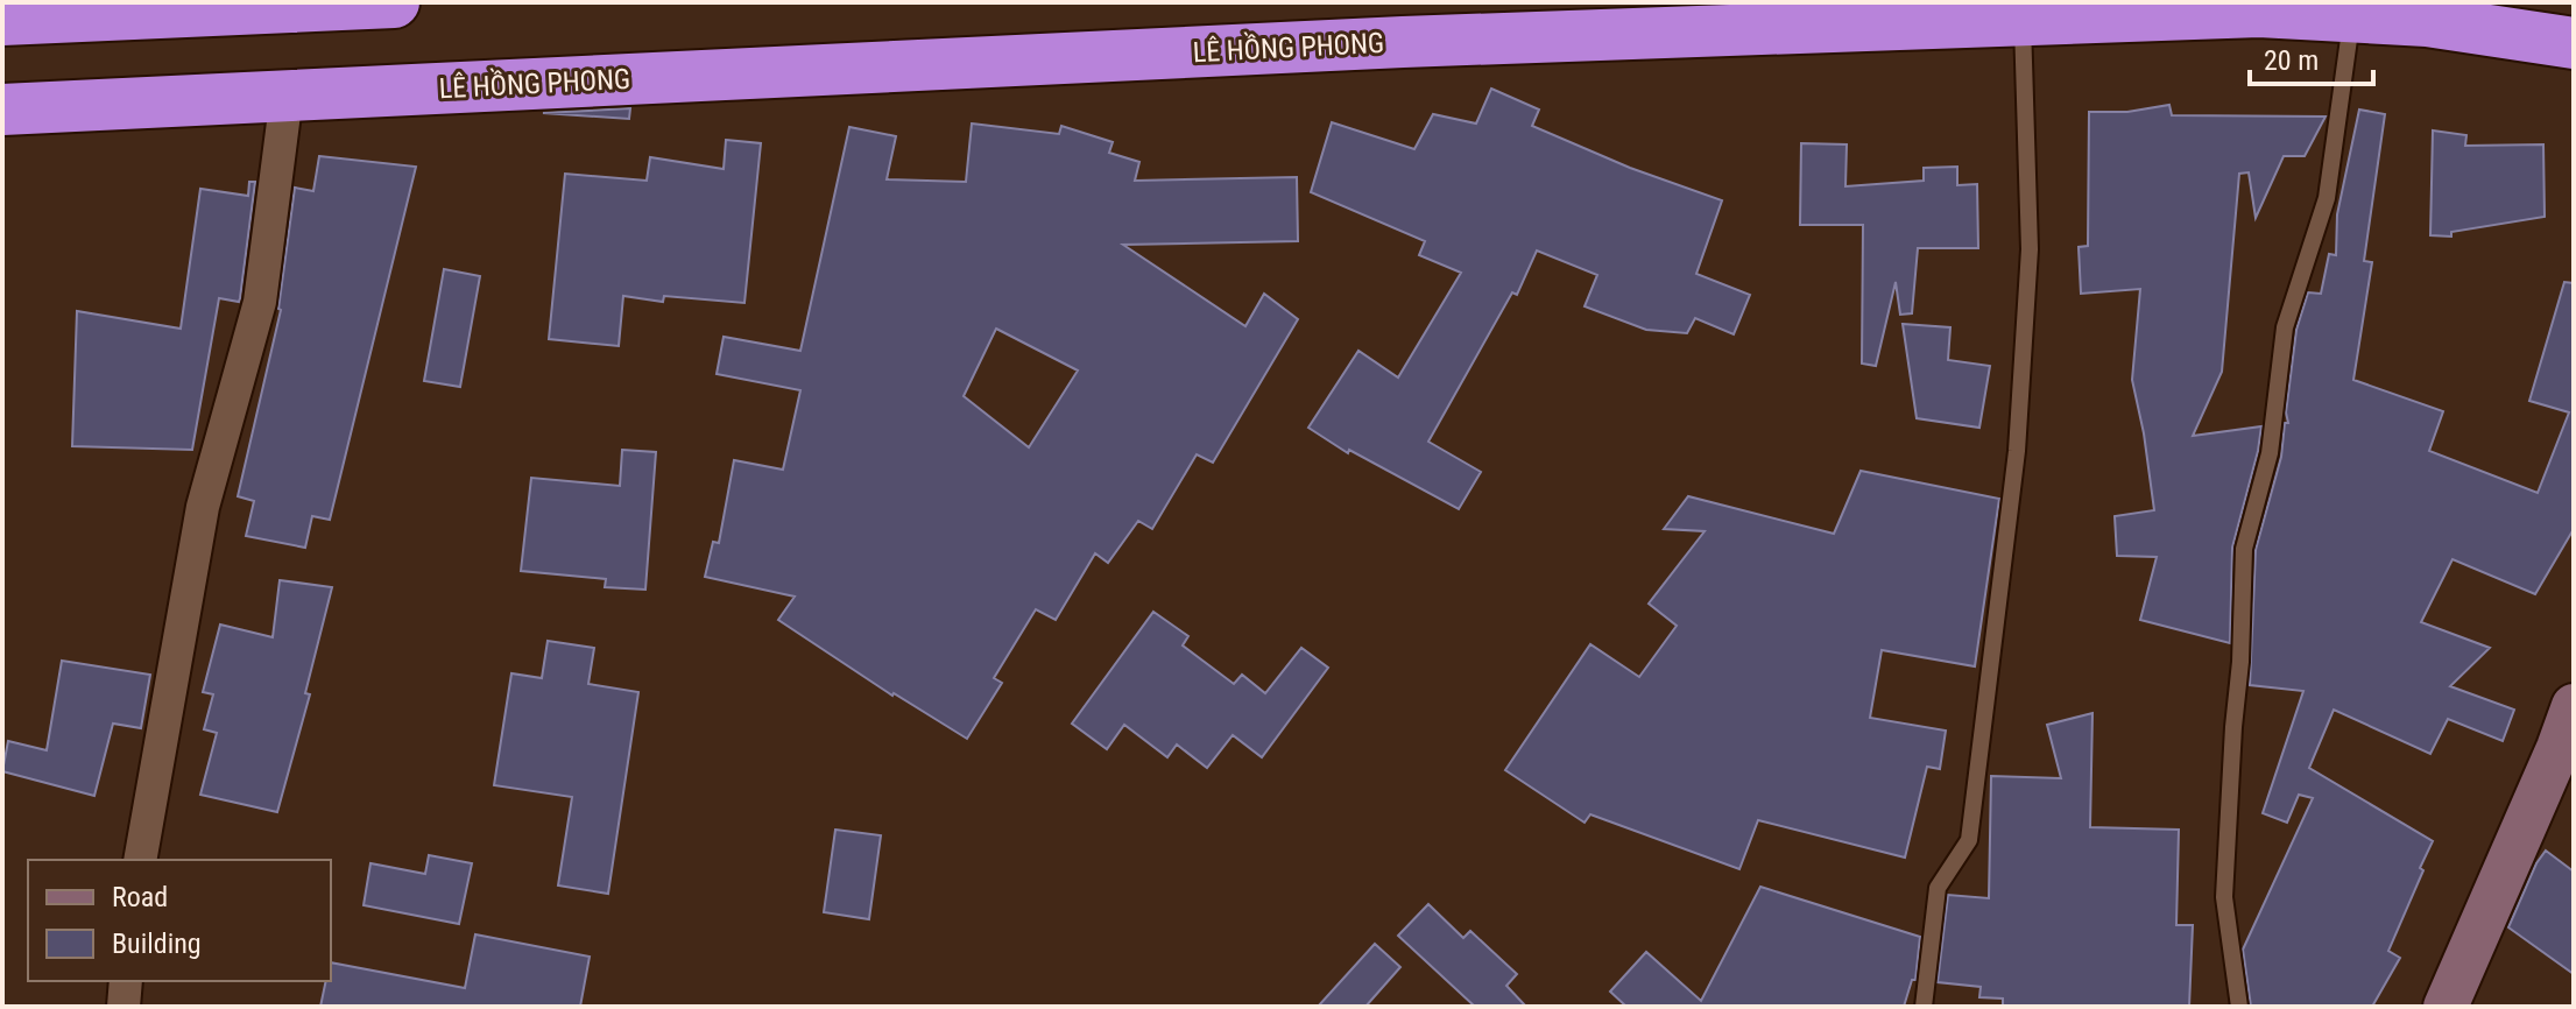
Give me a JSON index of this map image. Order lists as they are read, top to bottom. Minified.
{"streets":{"highway":["LÊ HỒNG PHONG"]},"legend":["Road","Building"],"scale_bar":"20 m"}
